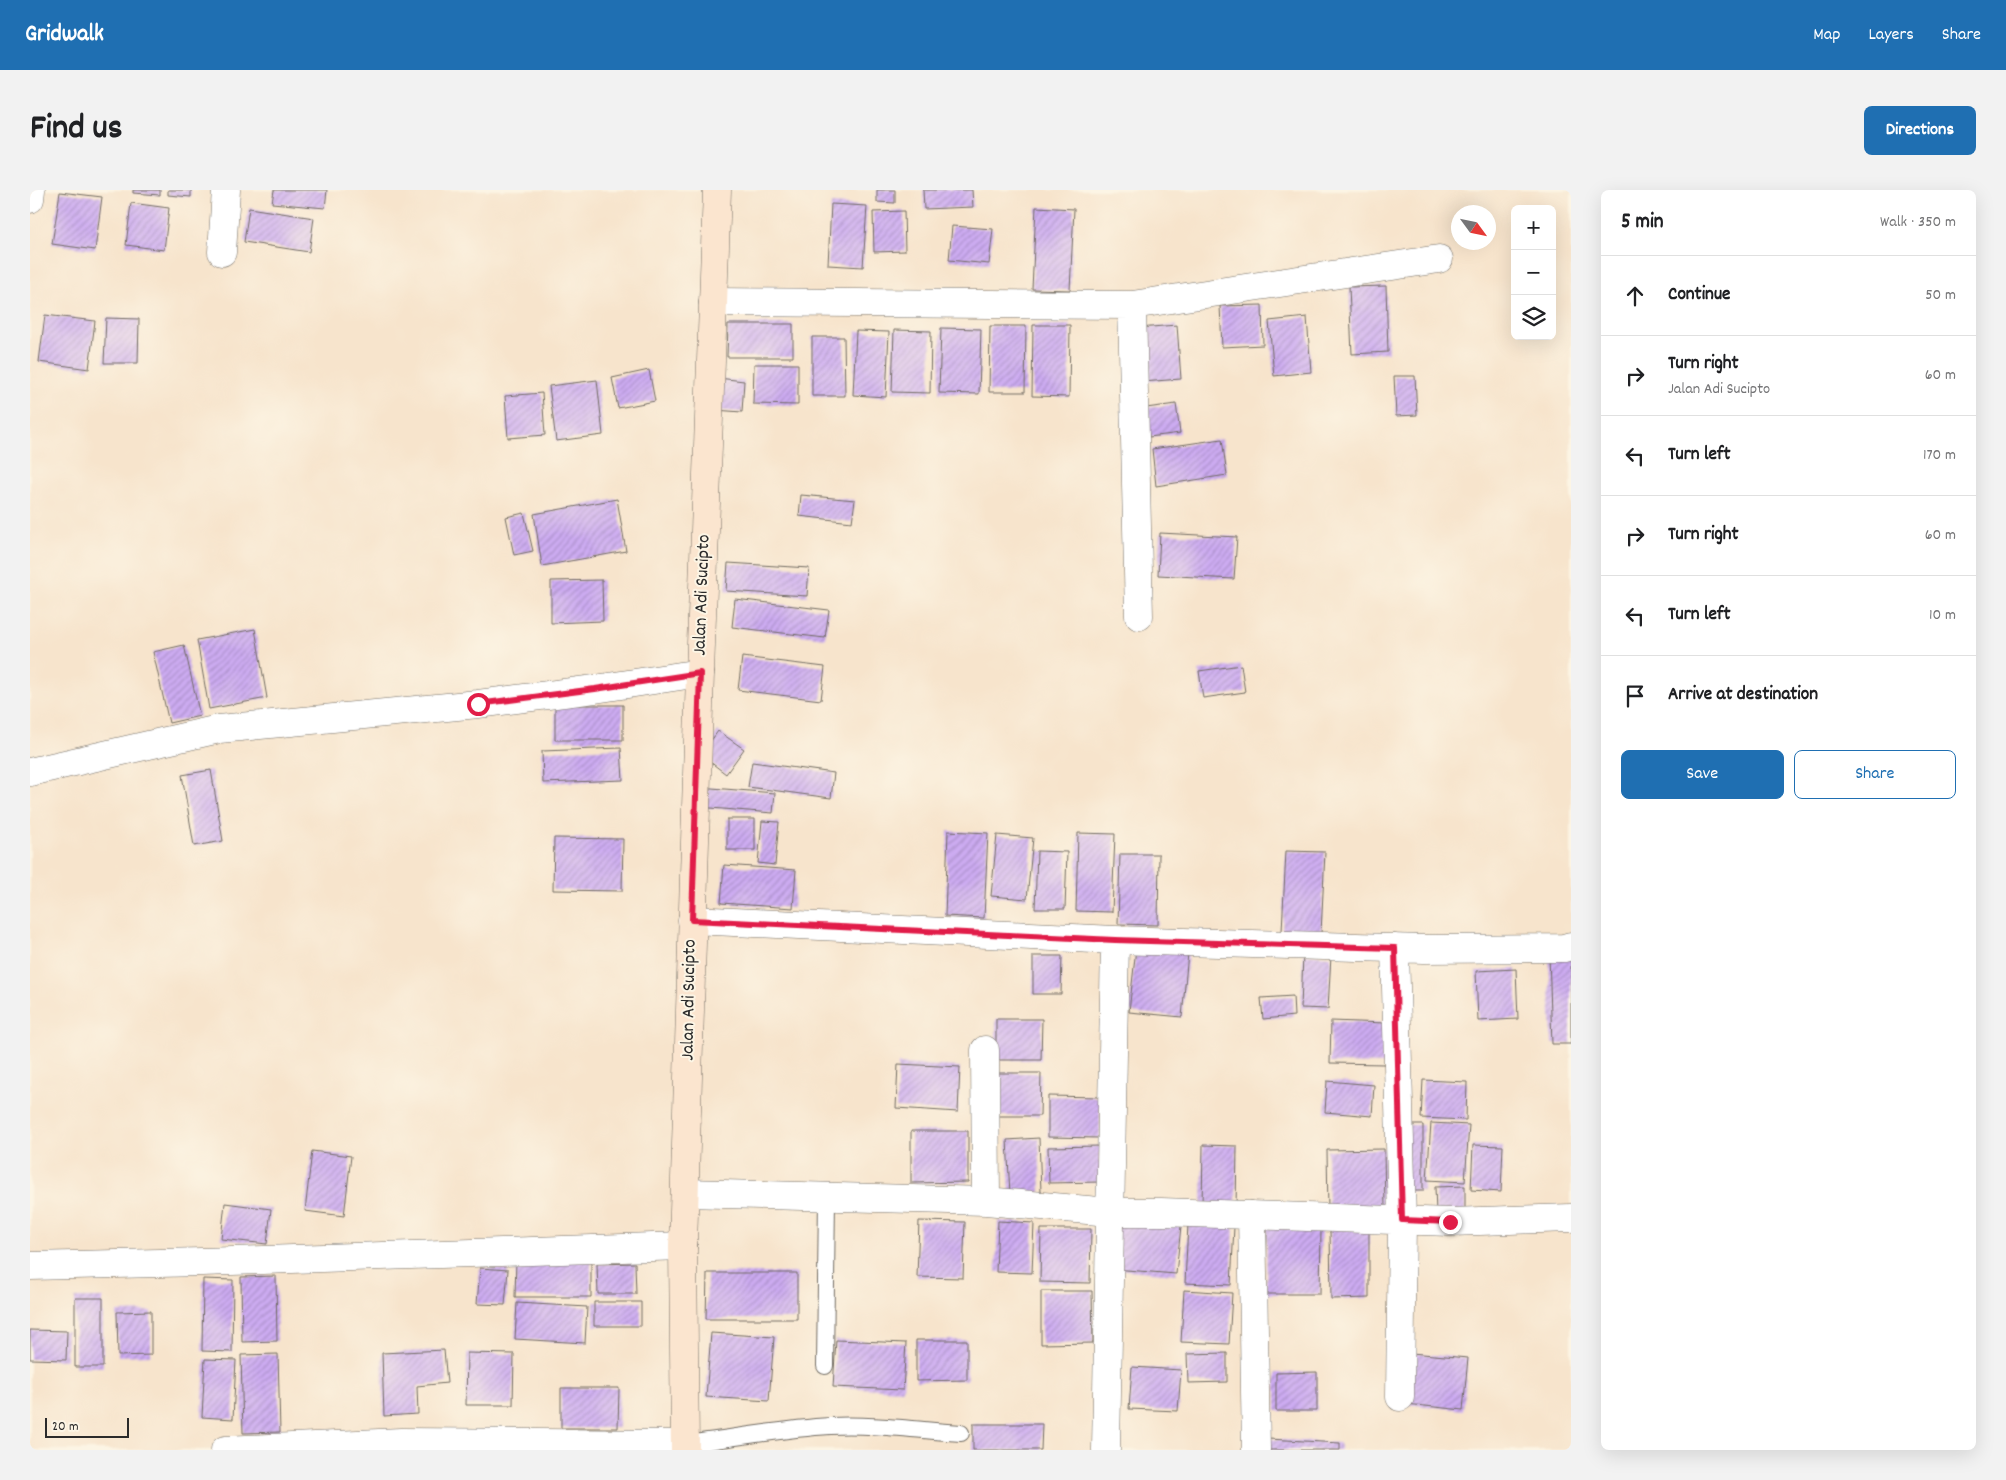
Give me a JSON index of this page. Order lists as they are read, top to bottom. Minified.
{"streets":{"street":["Jalan Adi Sucipto"]},"scale_bar":"20 m","north":"bottom right","page":{"header":"Gridwalk","nav":["Map","Layers","Share"],"title":"Find us","buttons":["Directions",["Save","Share"]],"heading":["5 min","Walk · 350 m"],"map_buttons":["+","−"],"list":[["Continue","50 m"],["Turn right","Jalan Adi Sucipto","60 m"],["Turn left","170 m"],["Turn right","60 m"],["Turn left","10 m"],"Arrive at destination"],"scale":"20 m"}}
